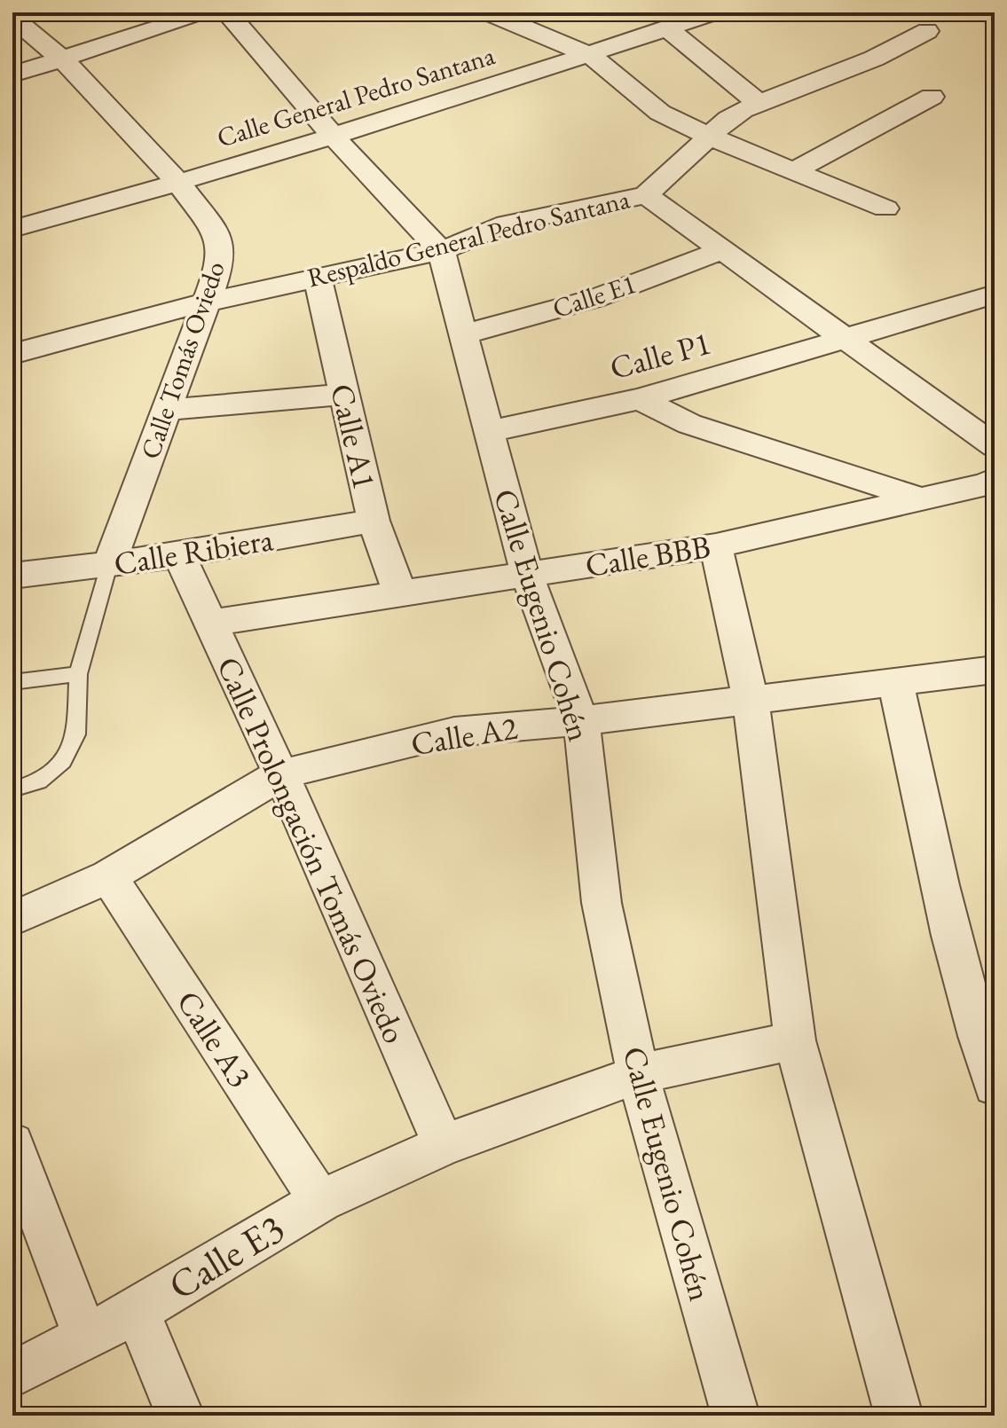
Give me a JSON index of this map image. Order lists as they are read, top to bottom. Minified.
{"streets":{"street":["Calle General Pedro Santana","Respaldo General Pedro Santana","Calle E1","Calle P1","Calle Tomás Oviedo","Calle A1","Calle Ribiera","Calle BBB","Calle Eugenio Cohén","Calle A2","Calle Prolongación Tomás Oviedo","Calle A3","Calle E3"]},"crossings":[["Calle General Pedro Santana","Calle Tomás Oviedo"],["Calle General Pedro Santana","Calle Eugenio Cohén"],["Respaldo General Pedro Santana","Calle Tomás Oviedo"],["Respaldo General Pedro Santana","Calle A1"],["Respaldo General Pedro Santana","Calle Eugenio Cohén"],["Calle E1","Calle Eugenio Cohén"],["Calle P1","Calle Eugenio Cohén"],["Calle Tomás Oviedo","Calle Ribiera"],["Calle A1","Calle Ribiera"],["Calle A1","Calle BBB"],["Calle Ribiera","Calle Prolongación Tomás Oviedo"],["Calle BBB","Calle Eugenio Cohén"],["Calle BBB","Calle Prolongación Tomás Oviedo"],["Calle Eugenio Cohén","Calle A2"],["Calle Eugenio Cohén","Calle E3"],["Calle A2","Calle Prolongación Tomás Oviedo"],["Calle A2","Calle A3"],["Calle Prolongación Tomás Oviedo","Calle E3"],["Calle A3","Calle E3"]]}
